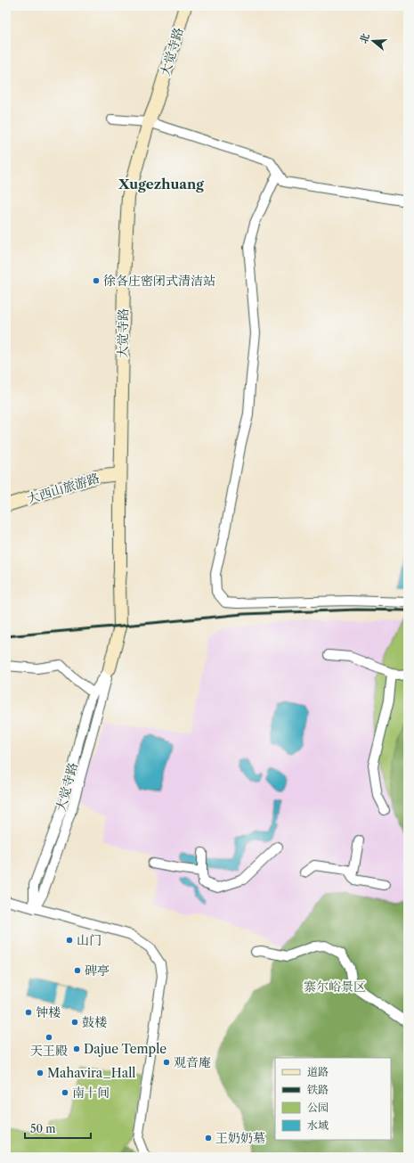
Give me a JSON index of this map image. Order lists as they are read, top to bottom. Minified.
{"streets":{"street":["大觉寺路","大西山旅游路"]},"crossings":[["大觉寺路","大西山旅游路"]],"districts":["Xugezhuang"],"parks":["寨尔峪景区"],"places":["徐各庄密闭式清洁站","山门","碑亭","钟楼","鼓楼","天王殿","Dajue Temple","观音庵","Mahavira_Hall","南十间","王奶奶墓"],"legend":["道路","铁路","公园","水域"],"scale_bar":"50 m","north":"left"}
